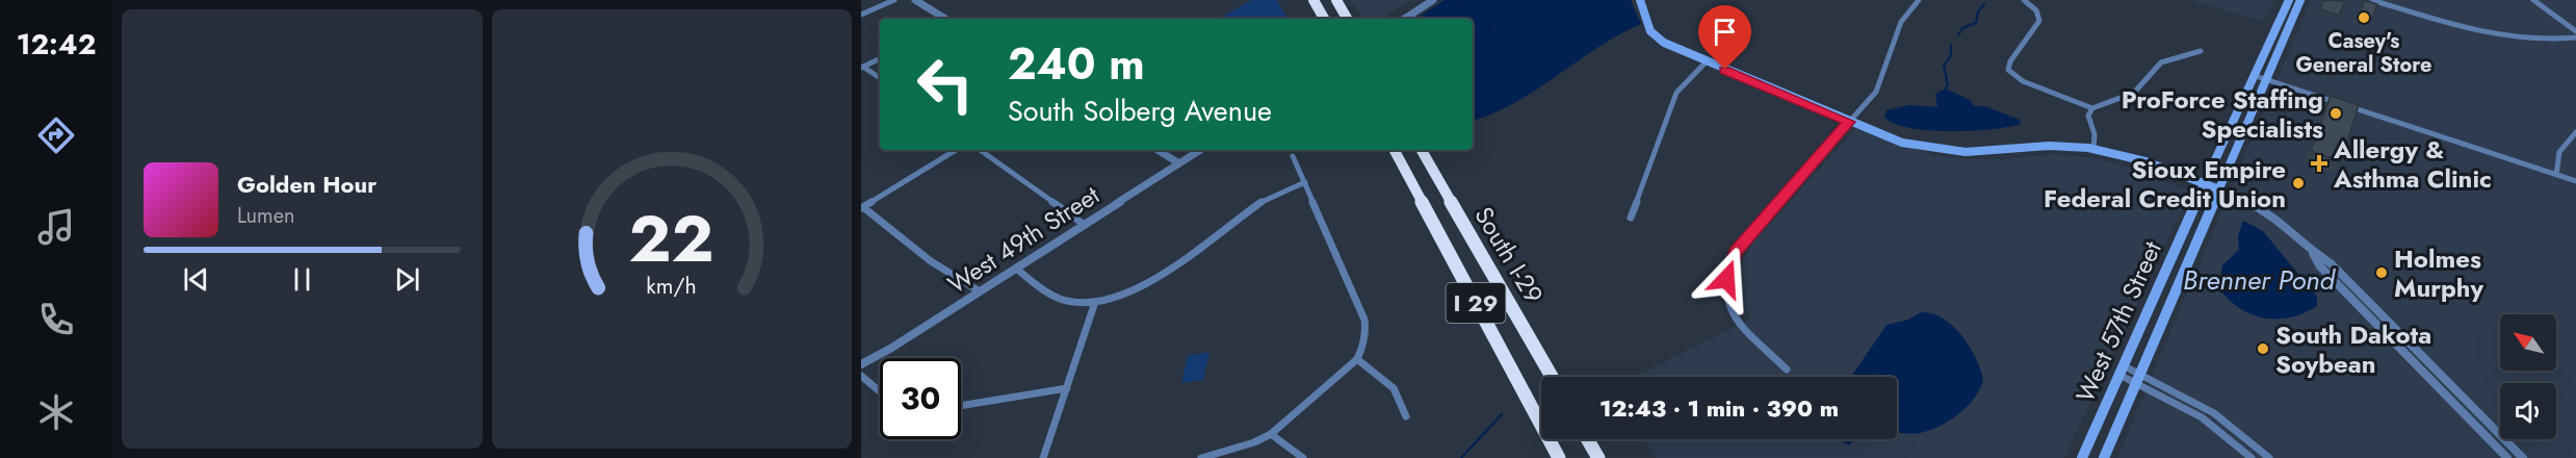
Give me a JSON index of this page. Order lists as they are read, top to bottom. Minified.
{"streets":{"highway":["South I-29","I 29"],"main road":["West 57th Street"],"street":["West 49th Street"]},"water":["Brenner Pond"],"places":{"other":["Casey's General Store","ProForce Staffing Specialists","Sioux Empire Federal Credit Union","Holmes Murphy","South Dakota Soybean"],"health":["Allergy & Asthma Clinic"]},"north":"top left","page":{"tabs":"12:42","turn":["240 m","South Solberg Avenue"],"song":["Golden Hour","Lumen"],"limit":"30","trip":"12:43 · 1 min · 390 m","gauge":["22","km/h"]}}
